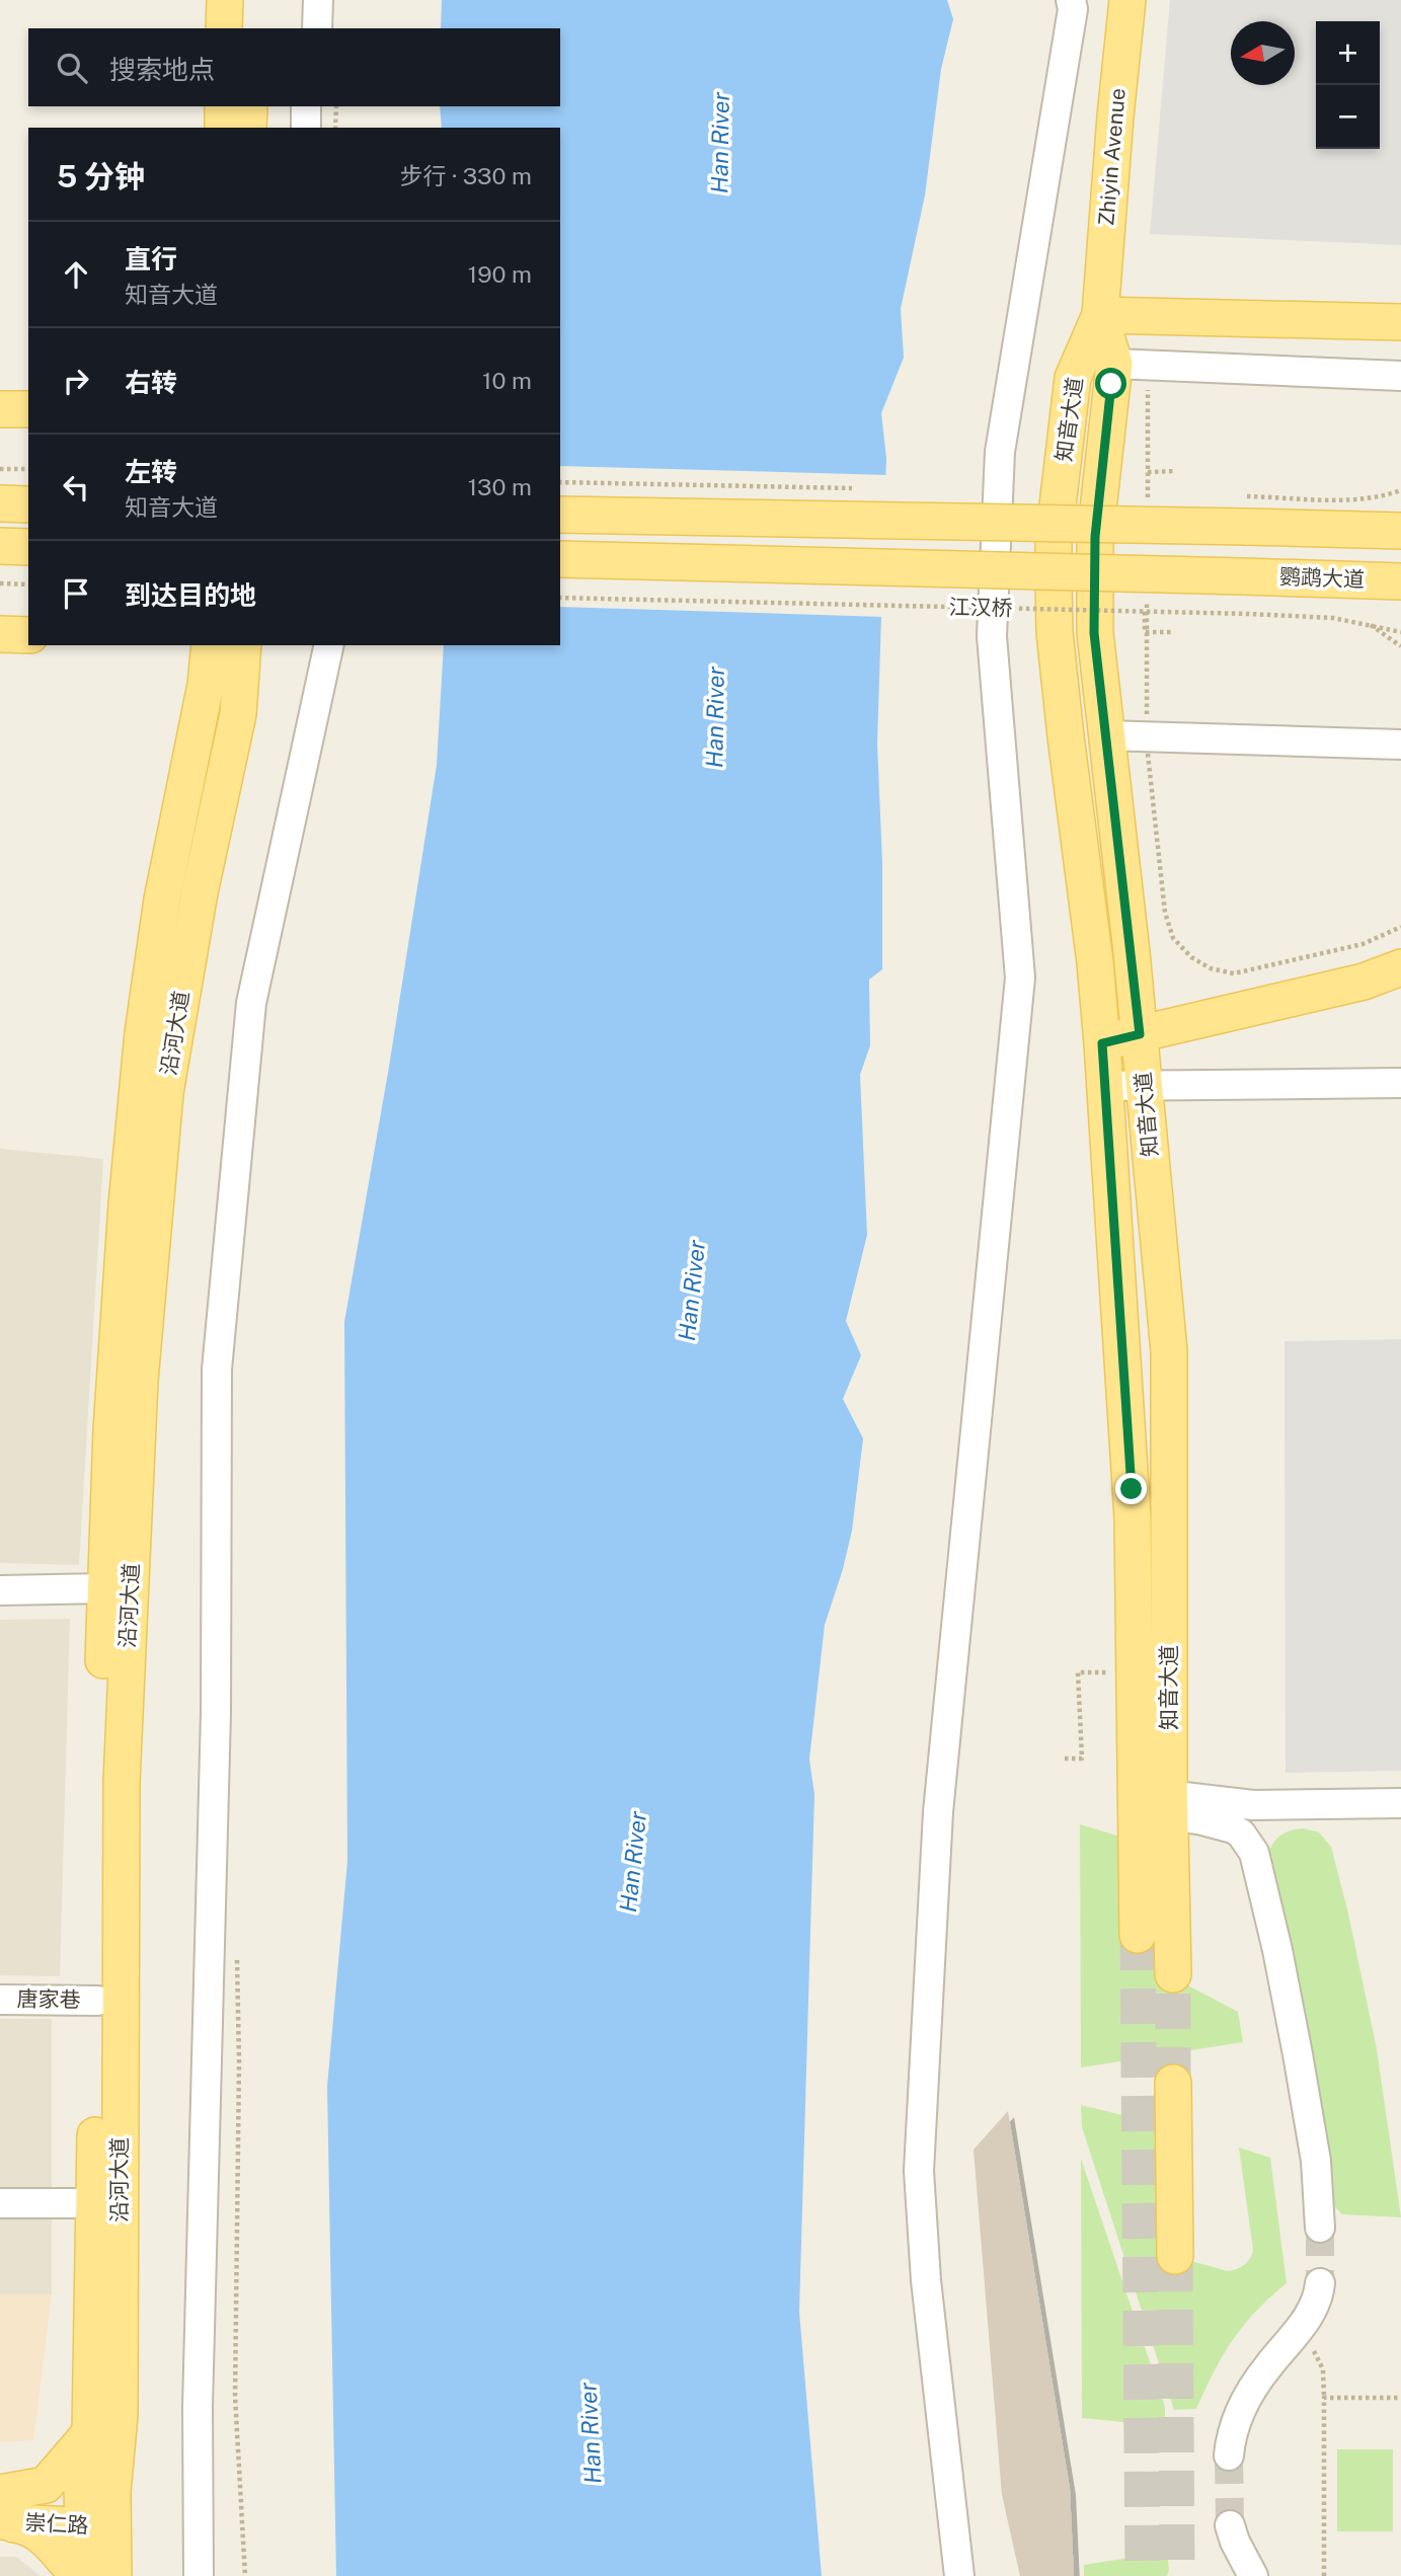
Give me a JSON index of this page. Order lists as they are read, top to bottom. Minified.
{"streets":{"main road":["Zhiyin Avenue","知音大道","鹦鹉大道","江汉桥","沿河大道","崇仁路"],"street":["唐家巷"]},"crossings":[["Zhiyin Avenue","知音大道"],["鹦鹉大道","江汉桥"],["沿河大道","唐家巷"],["沿河大道","崇仁路"]],"water":["Han River"],"north":"left","page":{"map_buttons":["+","−"],"search":"搜索地点","heading":["5 分钟","步行 · 330 m"],"list":[["直行","知音大道","190 m"],["右转","10 m"],["左转","知音大道","130 m"],"到达目的地"]}}
